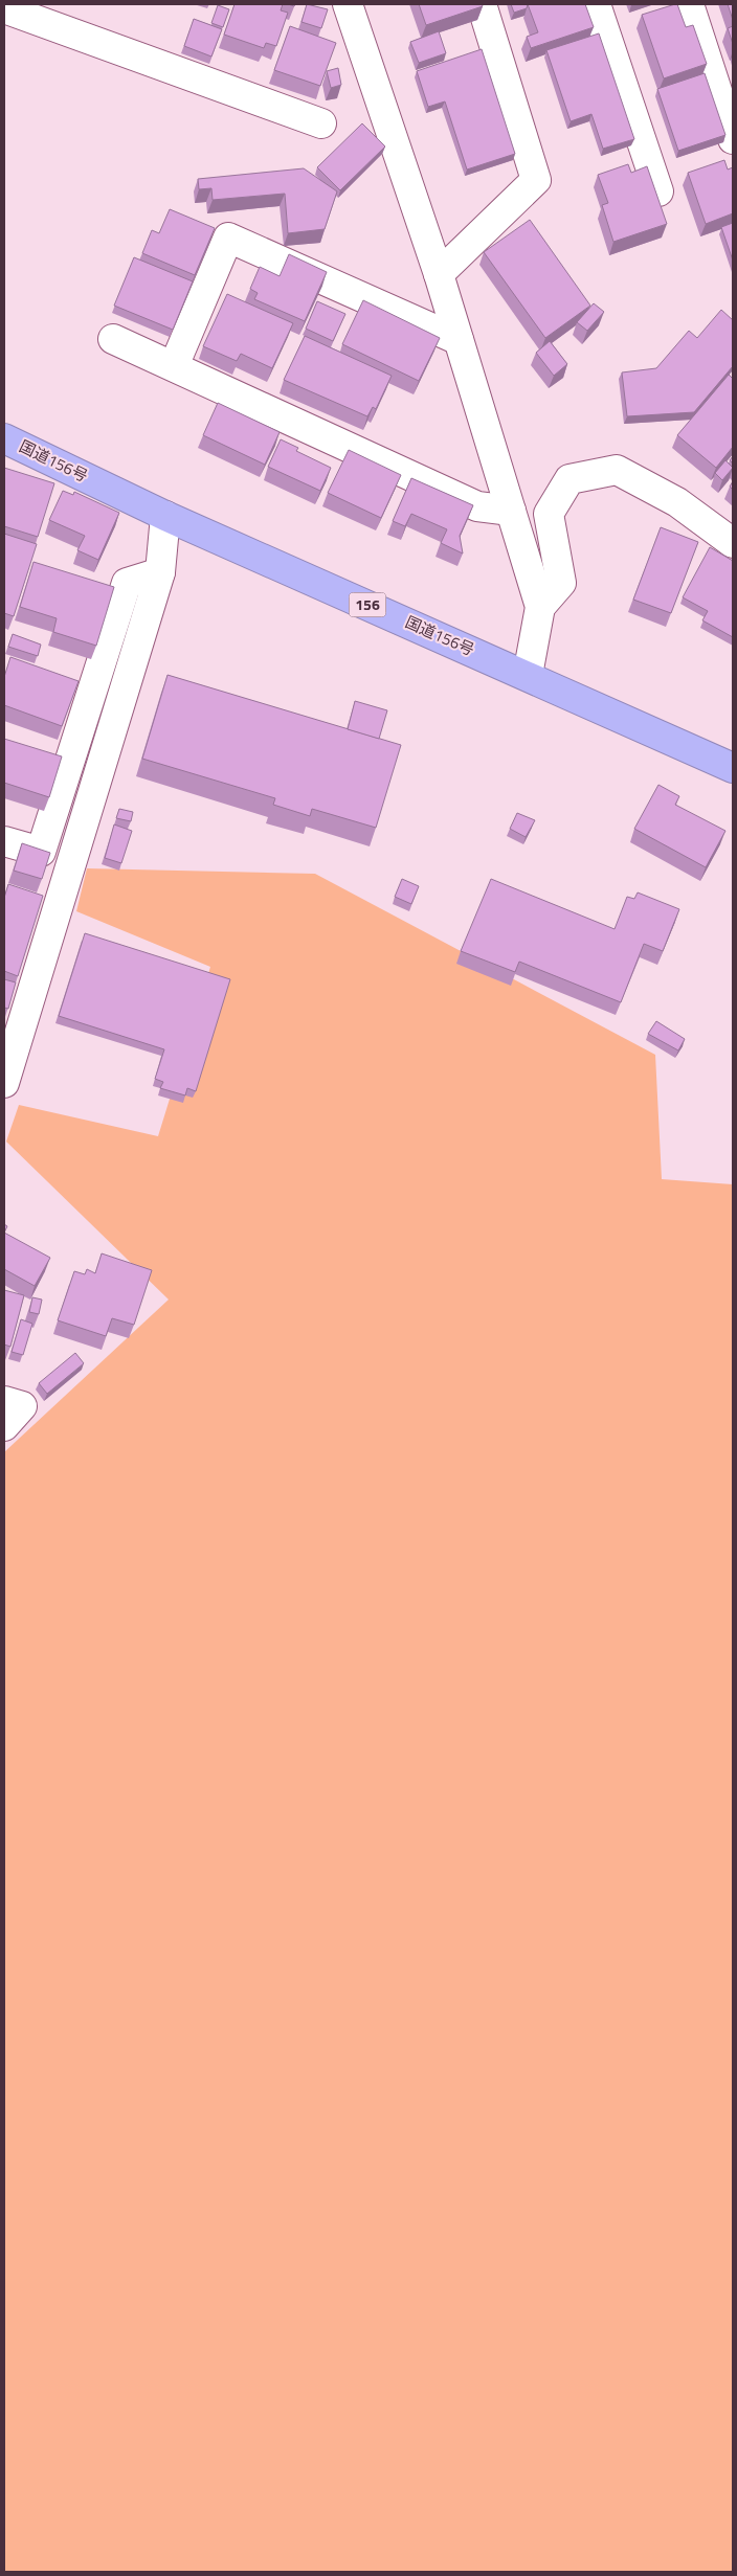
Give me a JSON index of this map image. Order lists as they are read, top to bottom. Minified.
{"streets":{"highway":["国道156号","156"]}}
